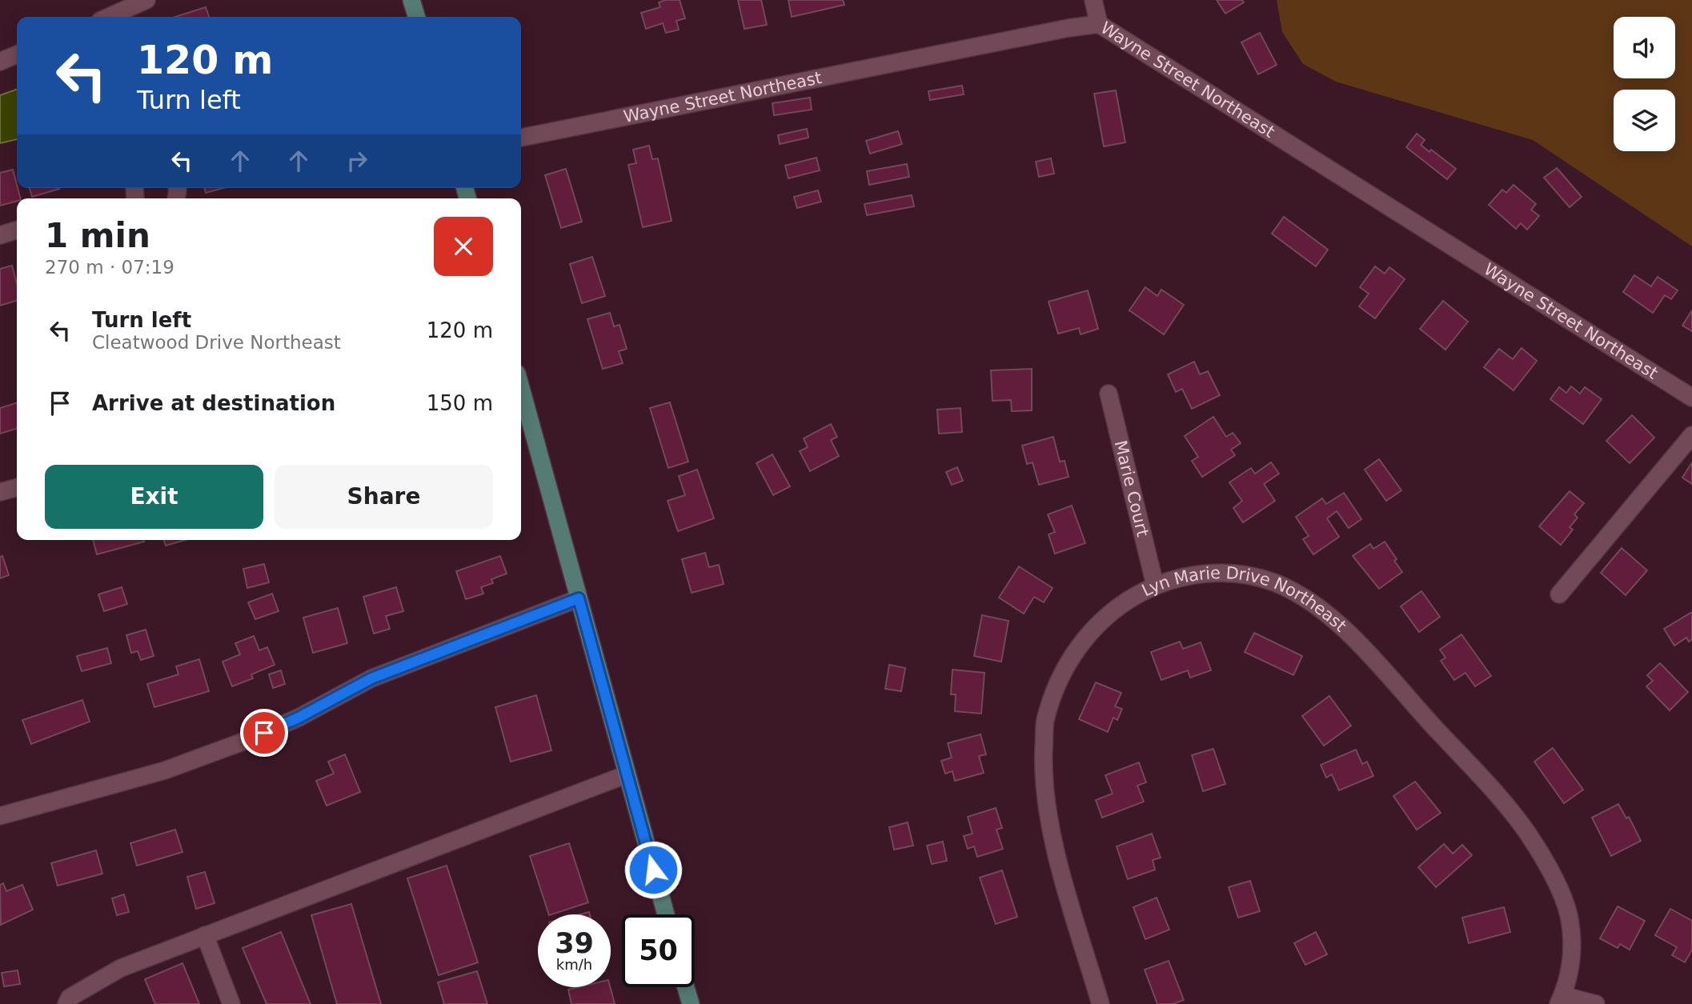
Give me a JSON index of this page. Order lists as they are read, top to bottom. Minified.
{"streets":{"street":["Wayne Street Northeast","Marie Court","Lyn Marie Drive Northeast"]},"crossings":[["Marie Court","Lyn Marie Drive Northeast"]],"page":{"turn":["120 m","Turn left"],"heading":["1 min","270 m · 07:19"],"list":[{"name":"Turn left","note":"Cleatwood Drive Northeast","value":"120 m"},{"name":"Arrive at destination","value":"150 m"}],"buttons":["Exit","Share"],"speed":"39 km/h","limit":"50"}}
